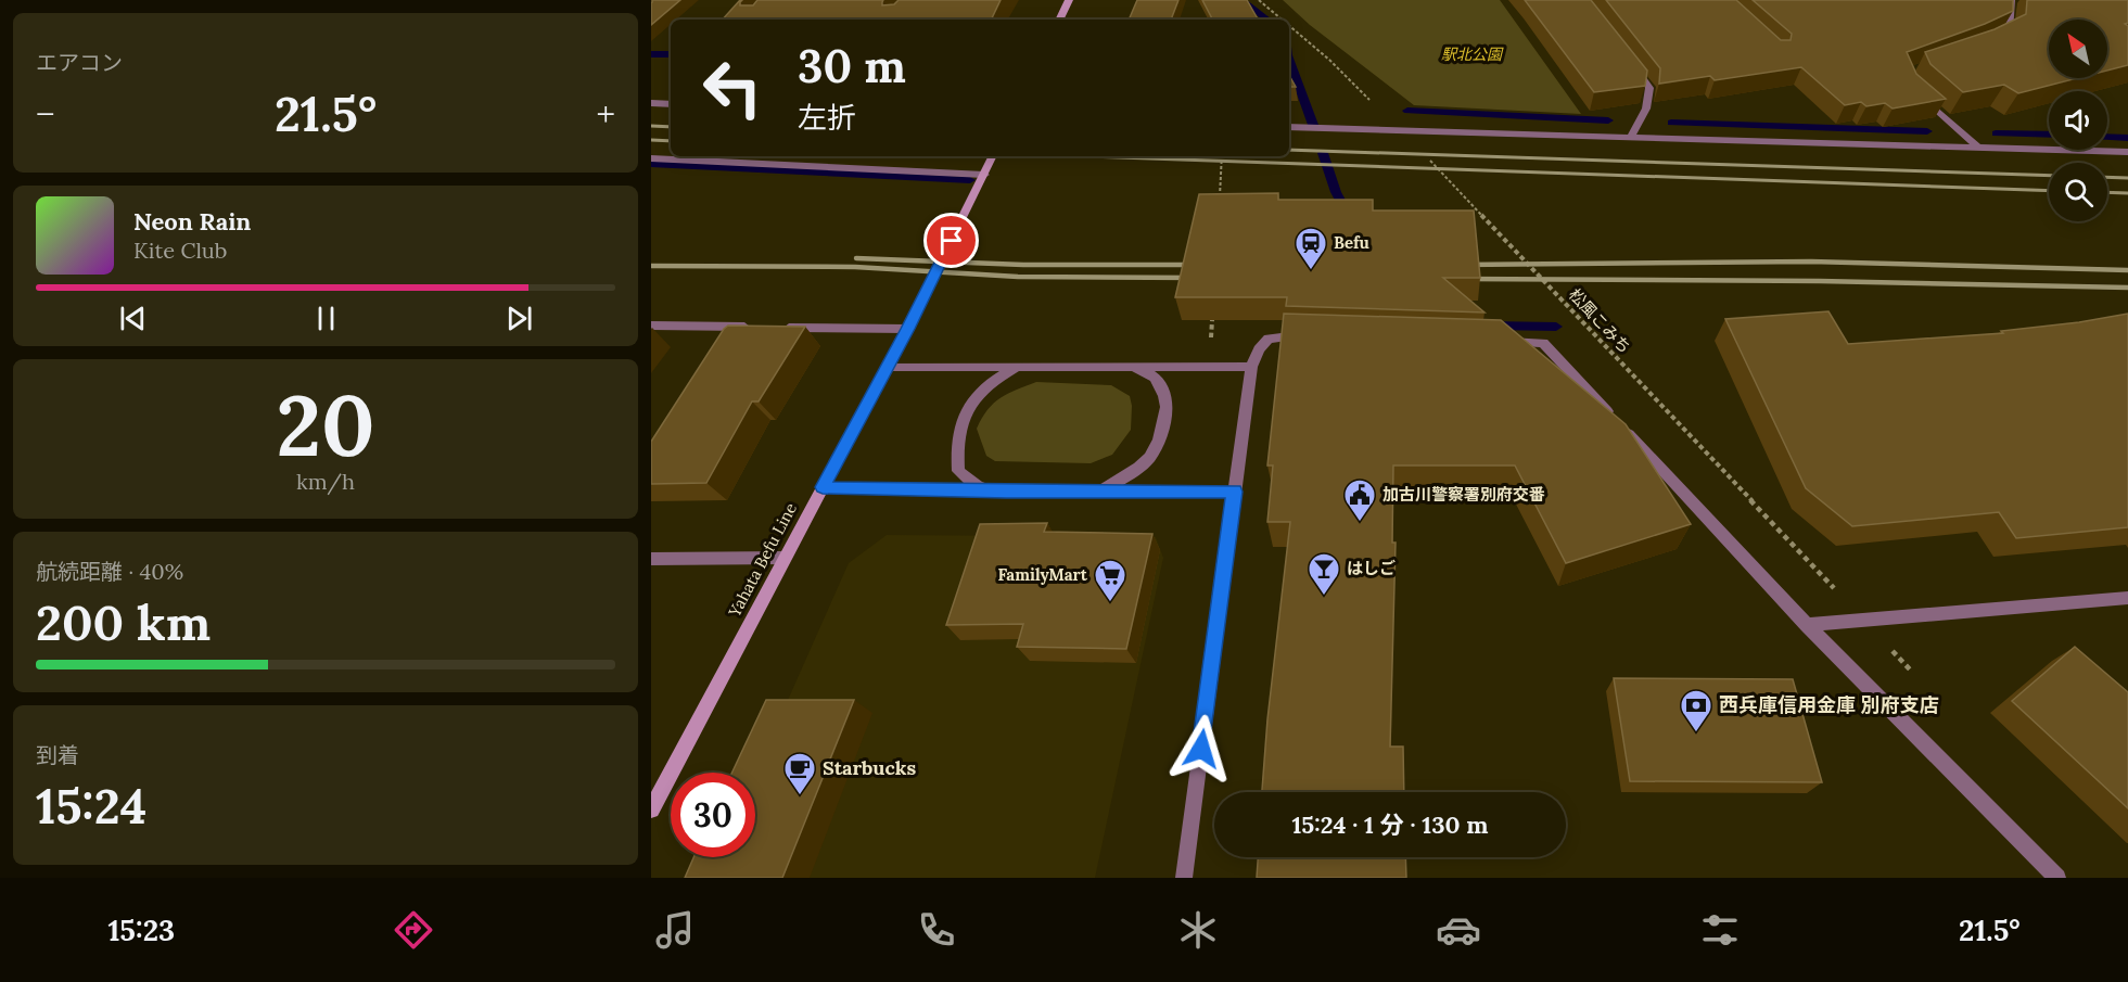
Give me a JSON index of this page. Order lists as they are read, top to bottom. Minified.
{"streets":{"main road":["Yahata Befu Line"],"path":["松風こみち"]},"parks":["駅北公園"],"places":{"station":["Befu"],"public building":["加古川警察署別府交番"],"bar":["はしご"],"supermarket":["FamilyMart"],"bank":["西兵庫信用金庫 別府支店"],"cafe":["Starbucks"]},"north":"top left","page":{"tile":["エアコン",["20","km/h"],["航続距離 · 40%","200 km"],["到着","15:24"]],"turn":["30 m","左折"],"heat":["−","21.5°","+"],"song":["Neon Rain","Kite Club"],"limit":"30","trip":"15:24 · 1 分 · 130 m","tabs":["15:23","21.5°"]}}
